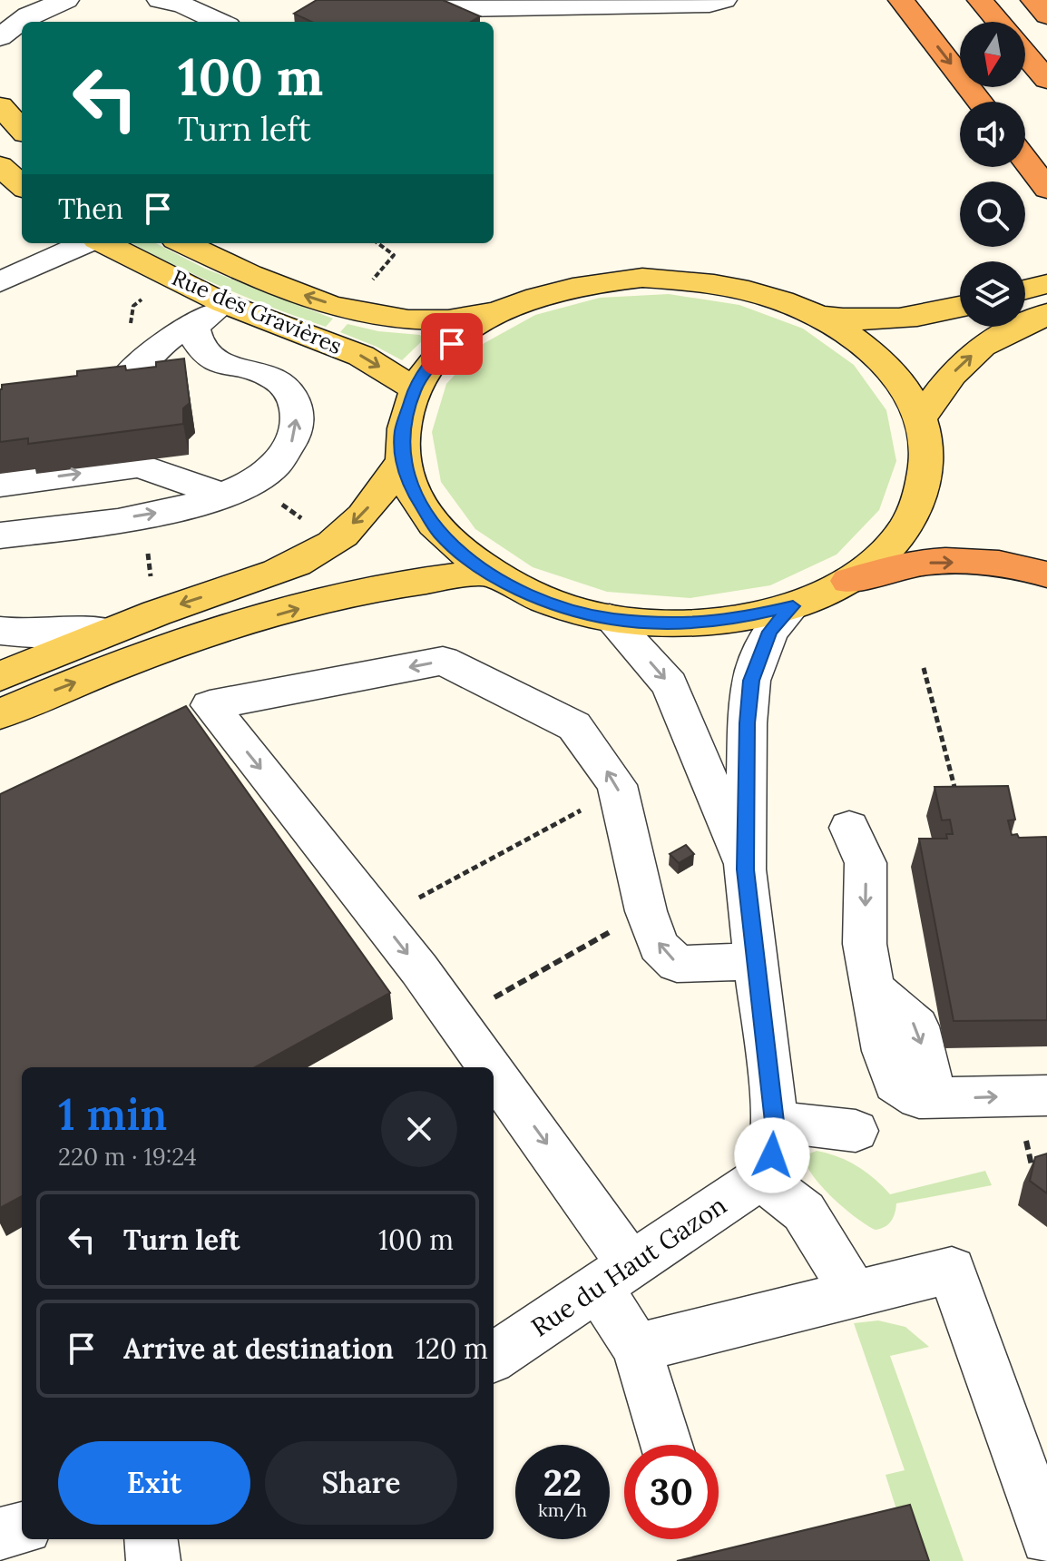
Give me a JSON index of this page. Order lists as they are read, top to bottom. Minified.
{"streets":{"main road":["Rue des Gravières"],"street":["Rue du Haut Gazon"]},"north":"bottom","page":{"turn":["100 m","Turn left"],"then":"Then","heading":["1 min","220 m · 19:24"],"list":[{"name":"Turn left","value":"100 m"},{"name":"Arrive at destination","value":"120 m"}],"buttons":["Exit","Share"],"speed":"22 km/h","limit":"30"}}
